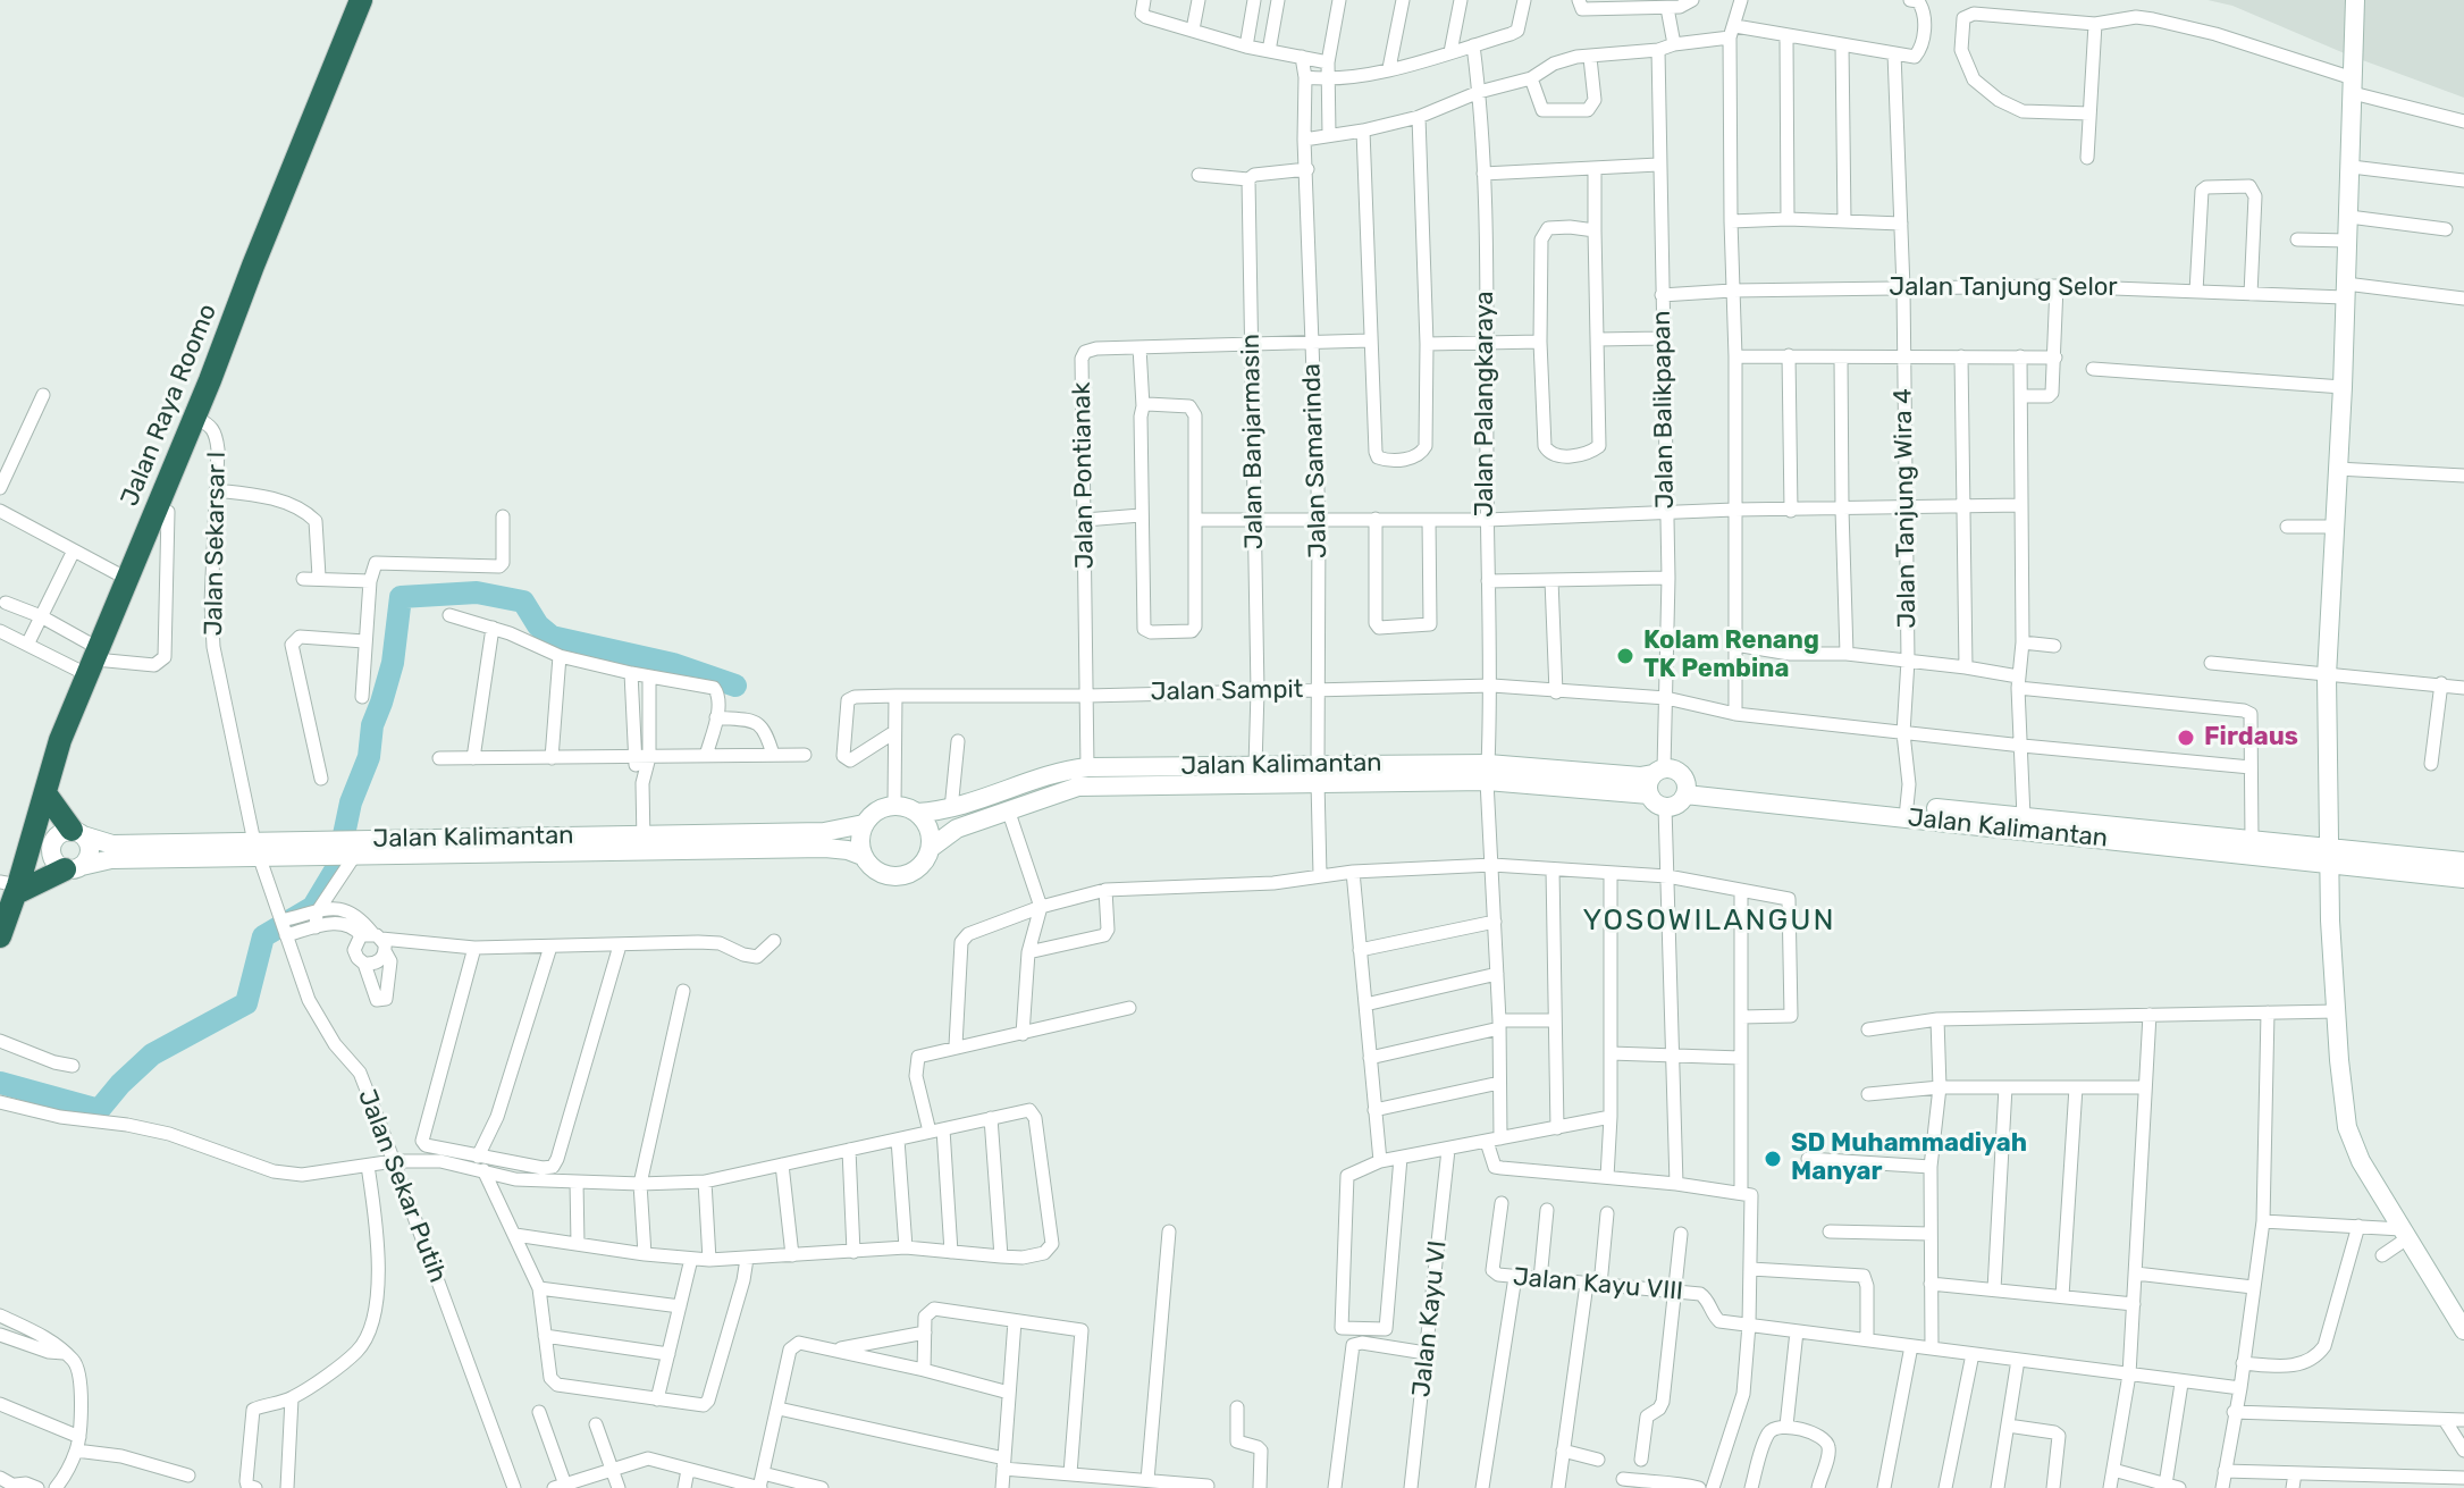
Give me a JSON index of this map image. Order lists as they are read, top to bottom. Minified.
{"streets":{"highway":["Jalan Raya Roomo"],"main road":["Jalan Kalimantan"],"street":["Jalan Tanjung Selor","Jalan Palangkaraya","Jalan Balikpapan","Jalan Banjarmasin","Jalan Samarinda","Jalan Pontianak","Jalan Tanjung Wira 4","Jalan Sekarsar I","Jalan Sampit","Jalan Sekar Putih","Jalan Kayu VIII","Jalan Kayu VI"]},"crossings":[["Jalan Tanjung Selor","Jalan Balikpapan"],["Jalan Tanjung Selor","Jalan Tanjung Wira 4"],["Jalan Palangkaraya","Jalan Sampit"],["Jalan Palangkaraya","Jalan Kalimantan"],["Jalan Raya Roomo","Jalan Sekarsar I"],["Jalan Raya Roomo","Jalan Kalimantan"],["Jalan Balikpapan","Jalan Sampit"],["Jalan Balikpapan","Jalan Kalimantan"],["Jalan Banjarmasin","Jalan Pontianak"],["Jalan Banjarmasin","Jalan Sampit"],["Jalan Banjarmasin","Jalan Kalimantan"],["Jalan Samarinda","Jalan Pontianak"],["Jalan Samarinda","Jalan Sampit"],["Jalan Samarinda","Jalan Kalimantan"],["Jalan Pontianak","Jalan Sampit"],["Jalan Pontianak","Jalan Kalimantan"],["Jalan Tanjung Wira 4","Jalan Sampit"],["Jalan Tanjung Wira 4","Jalan Kalimantan"],["Jalan Sekarsar I","Jalan Kalimantan"],["Jalan Sekarsar I","Jalan Sekar Putih"],["Jalan Kalimantan","Jalan Sekar Putih"]],"districts":["YOSOWILANGUN"],"places":["Kolam Renang TK Pembina","Firdaus","SD Muhammadiyah Manyar"]}
